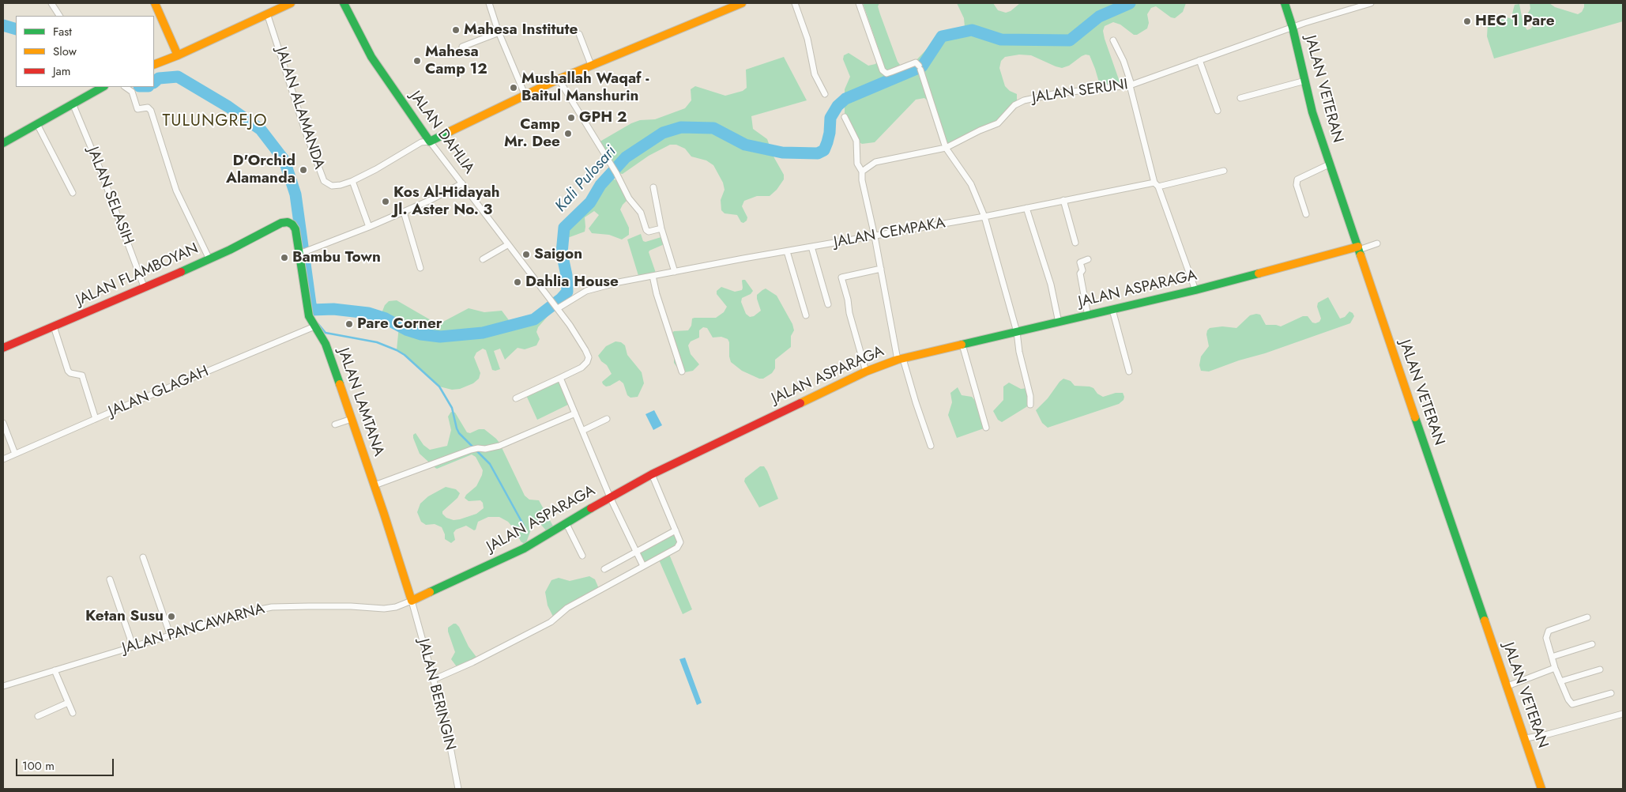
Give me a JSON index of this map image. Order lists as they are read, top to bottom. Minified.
{"streets":{"street":["JALAN VETERAN","JALAN SERUNI","JALAN ALAMANDA","JALAN DAHLIA","JALAN SELASIH","JALAN CEMPAKA","JALAN FLAMBOYAN","JALAN ASPARAGA","JALAN GLAGAH","JALAN LAMTANA","JALAN PANCAWARNA","JALAN BERINGIN"]},"crossings":[["JALAN VETERAN","JALAN SERUNI"],["JALAN VETERAN","JALAN ASPARAGA"],["JALAN ALAMANDA","JALAN DAHLIA"],["JALAN DAHLIA","JALAN CEMPAKA"],["JALAN SELASIH","JALAN FLAMBOYAN"],["JALAN FLAMBOYAN","JALAN LAMTANA"],["JALAN ASPARAGA","JALAN LAMTANA"],["JALAN ASPARAGA","JALAN PANCAWARNA"],["JALAN ASPARAGA","JALAN BERINGIN"],["JALAN GLAGAH","JALAN LAMTANA"],["JALAN LAMTANA","JALAN PANCAWARNA"],["JALAN LAMTANA","JALAN BERINGIN"],["JALAN PANCAWARNA","JALAN BERINGIN"]],"districts":["TULUNGREJO"],"water":["Kali Pulosari"],"places":["HEC 1 Pare","Mahesa Institute","Mahesa Camp 12","Mushallah Waqaf - Baitul Manshurin","GPH 2","Camp Mr. Dee","D'Orchid Alamanda","Kos Al-Hidayah Jl. Aster No. 3","Saigon","Bambu Town","Dahlia House","Pare Corner","Ketan Susu"],"legend":["Fast","Slow","Jam"],"scale_bar":"100 m"}
